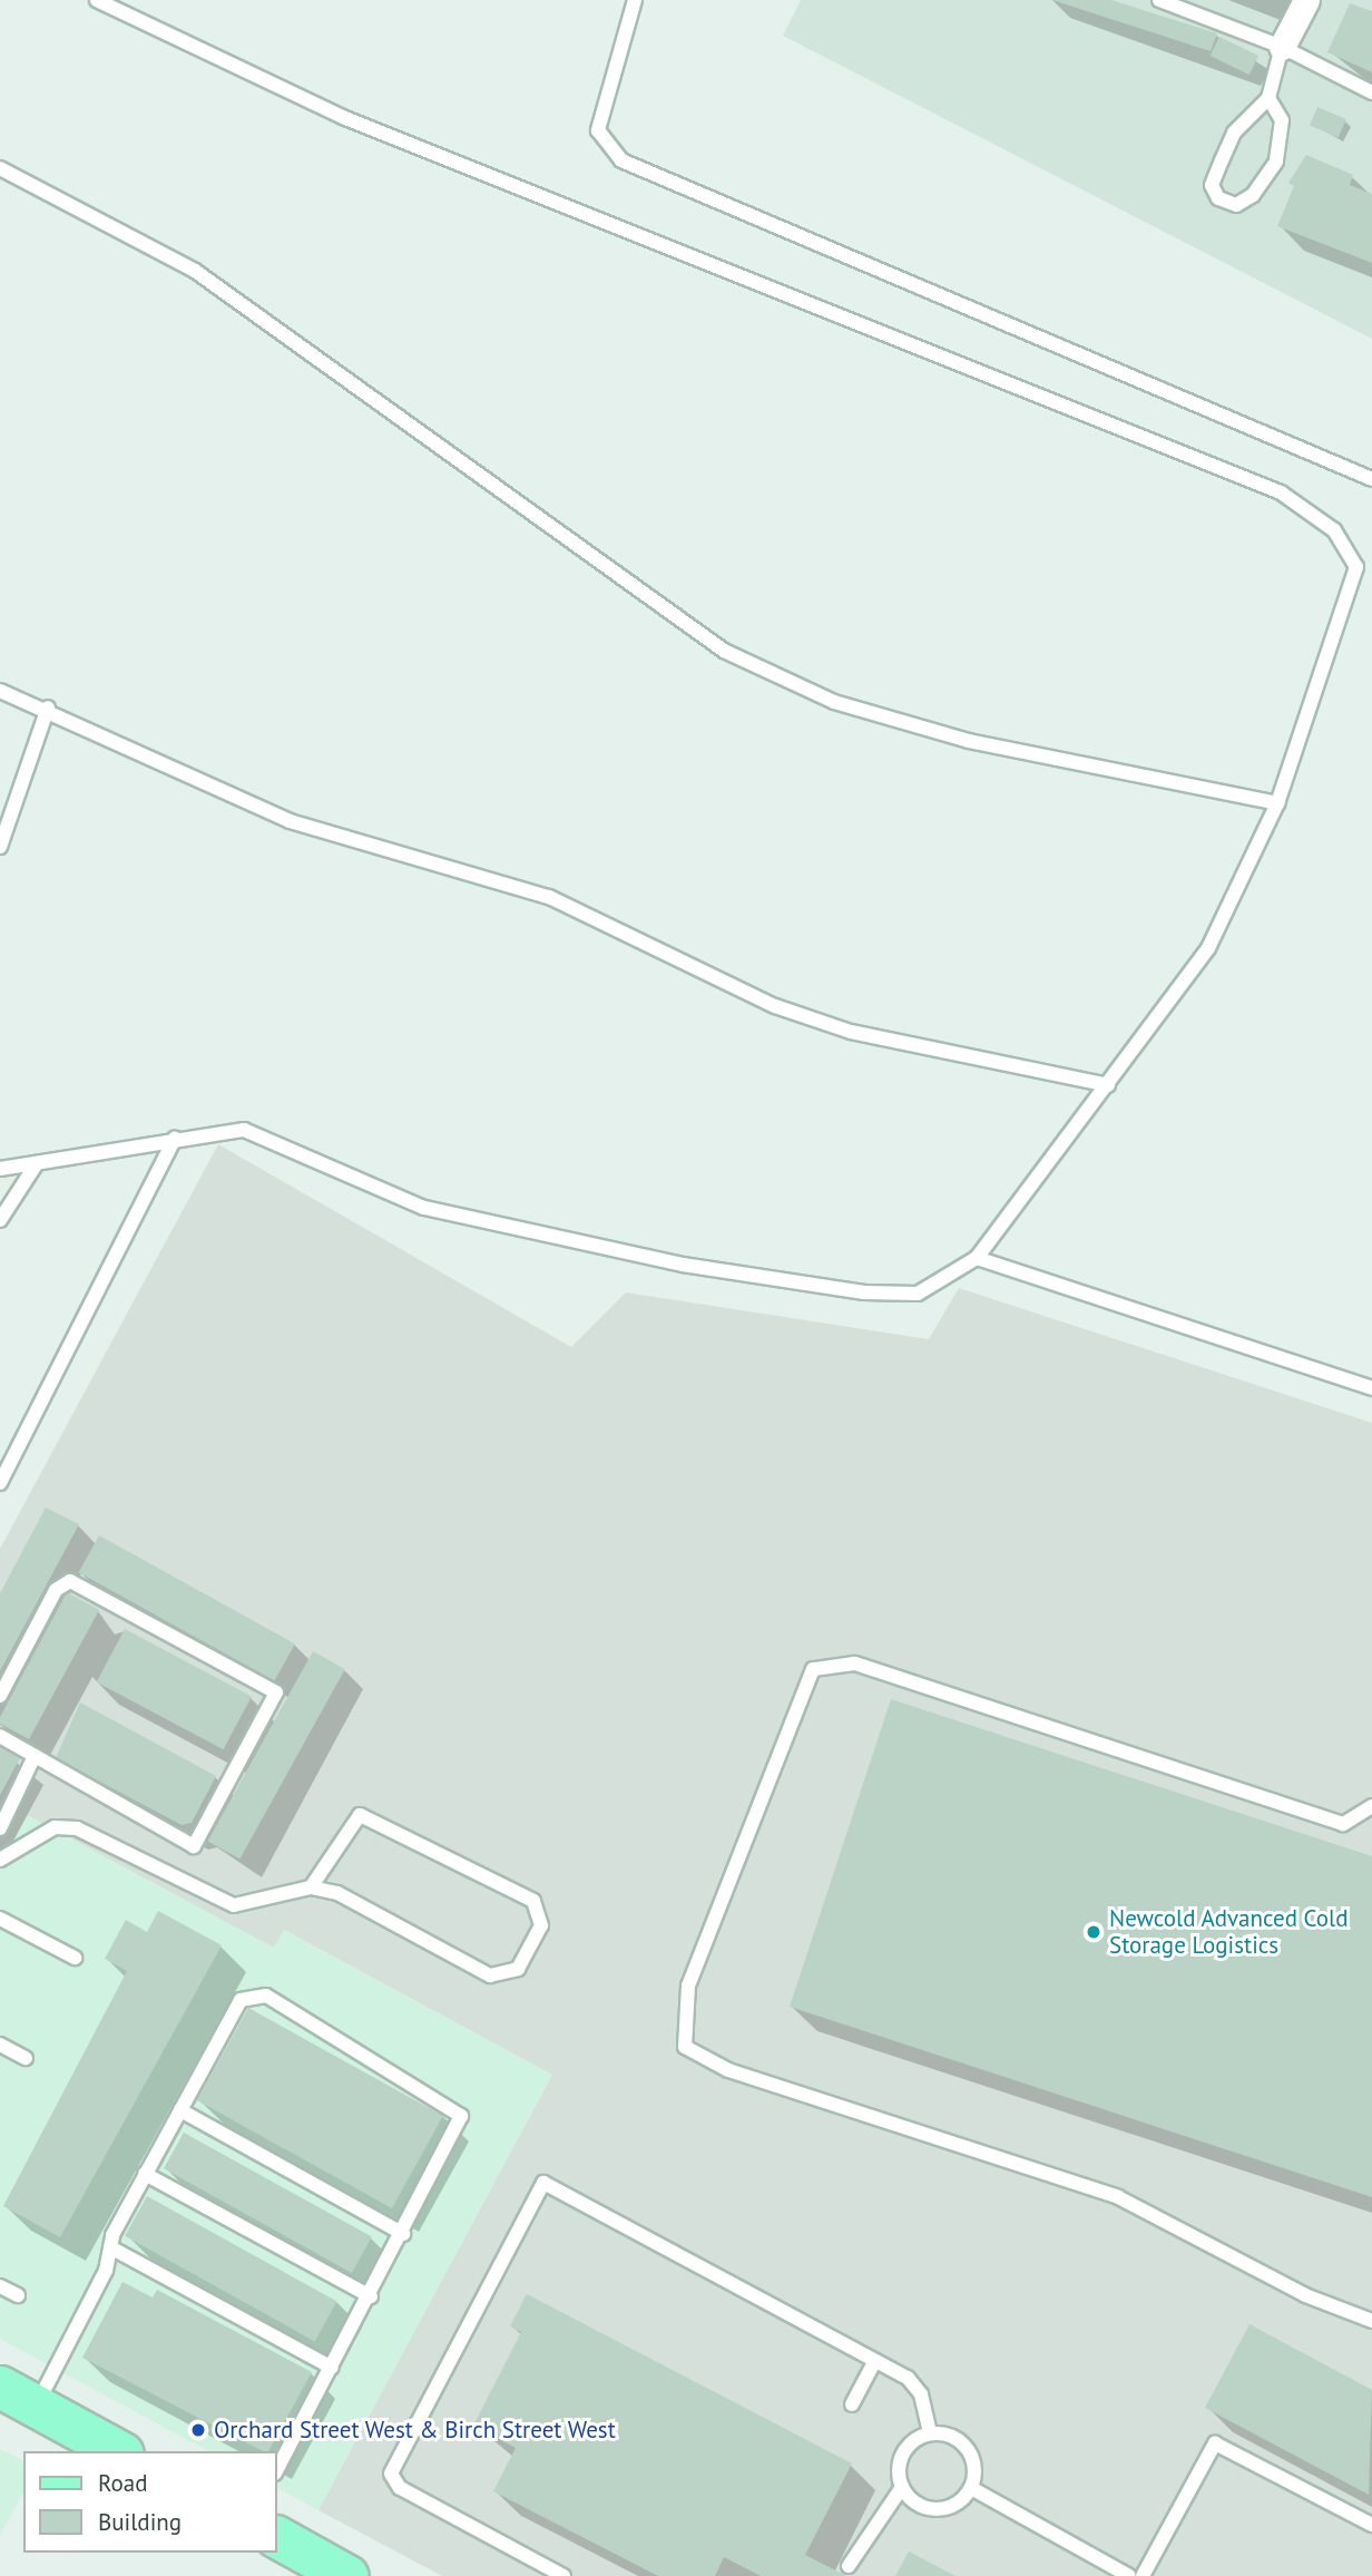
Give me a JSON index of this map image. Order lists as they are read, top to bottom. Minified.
{"places":["Newcold Advanced Cold Storage Logistics","Orchard Street West & Birch Street West"],"legend":["Road","Building"]}
